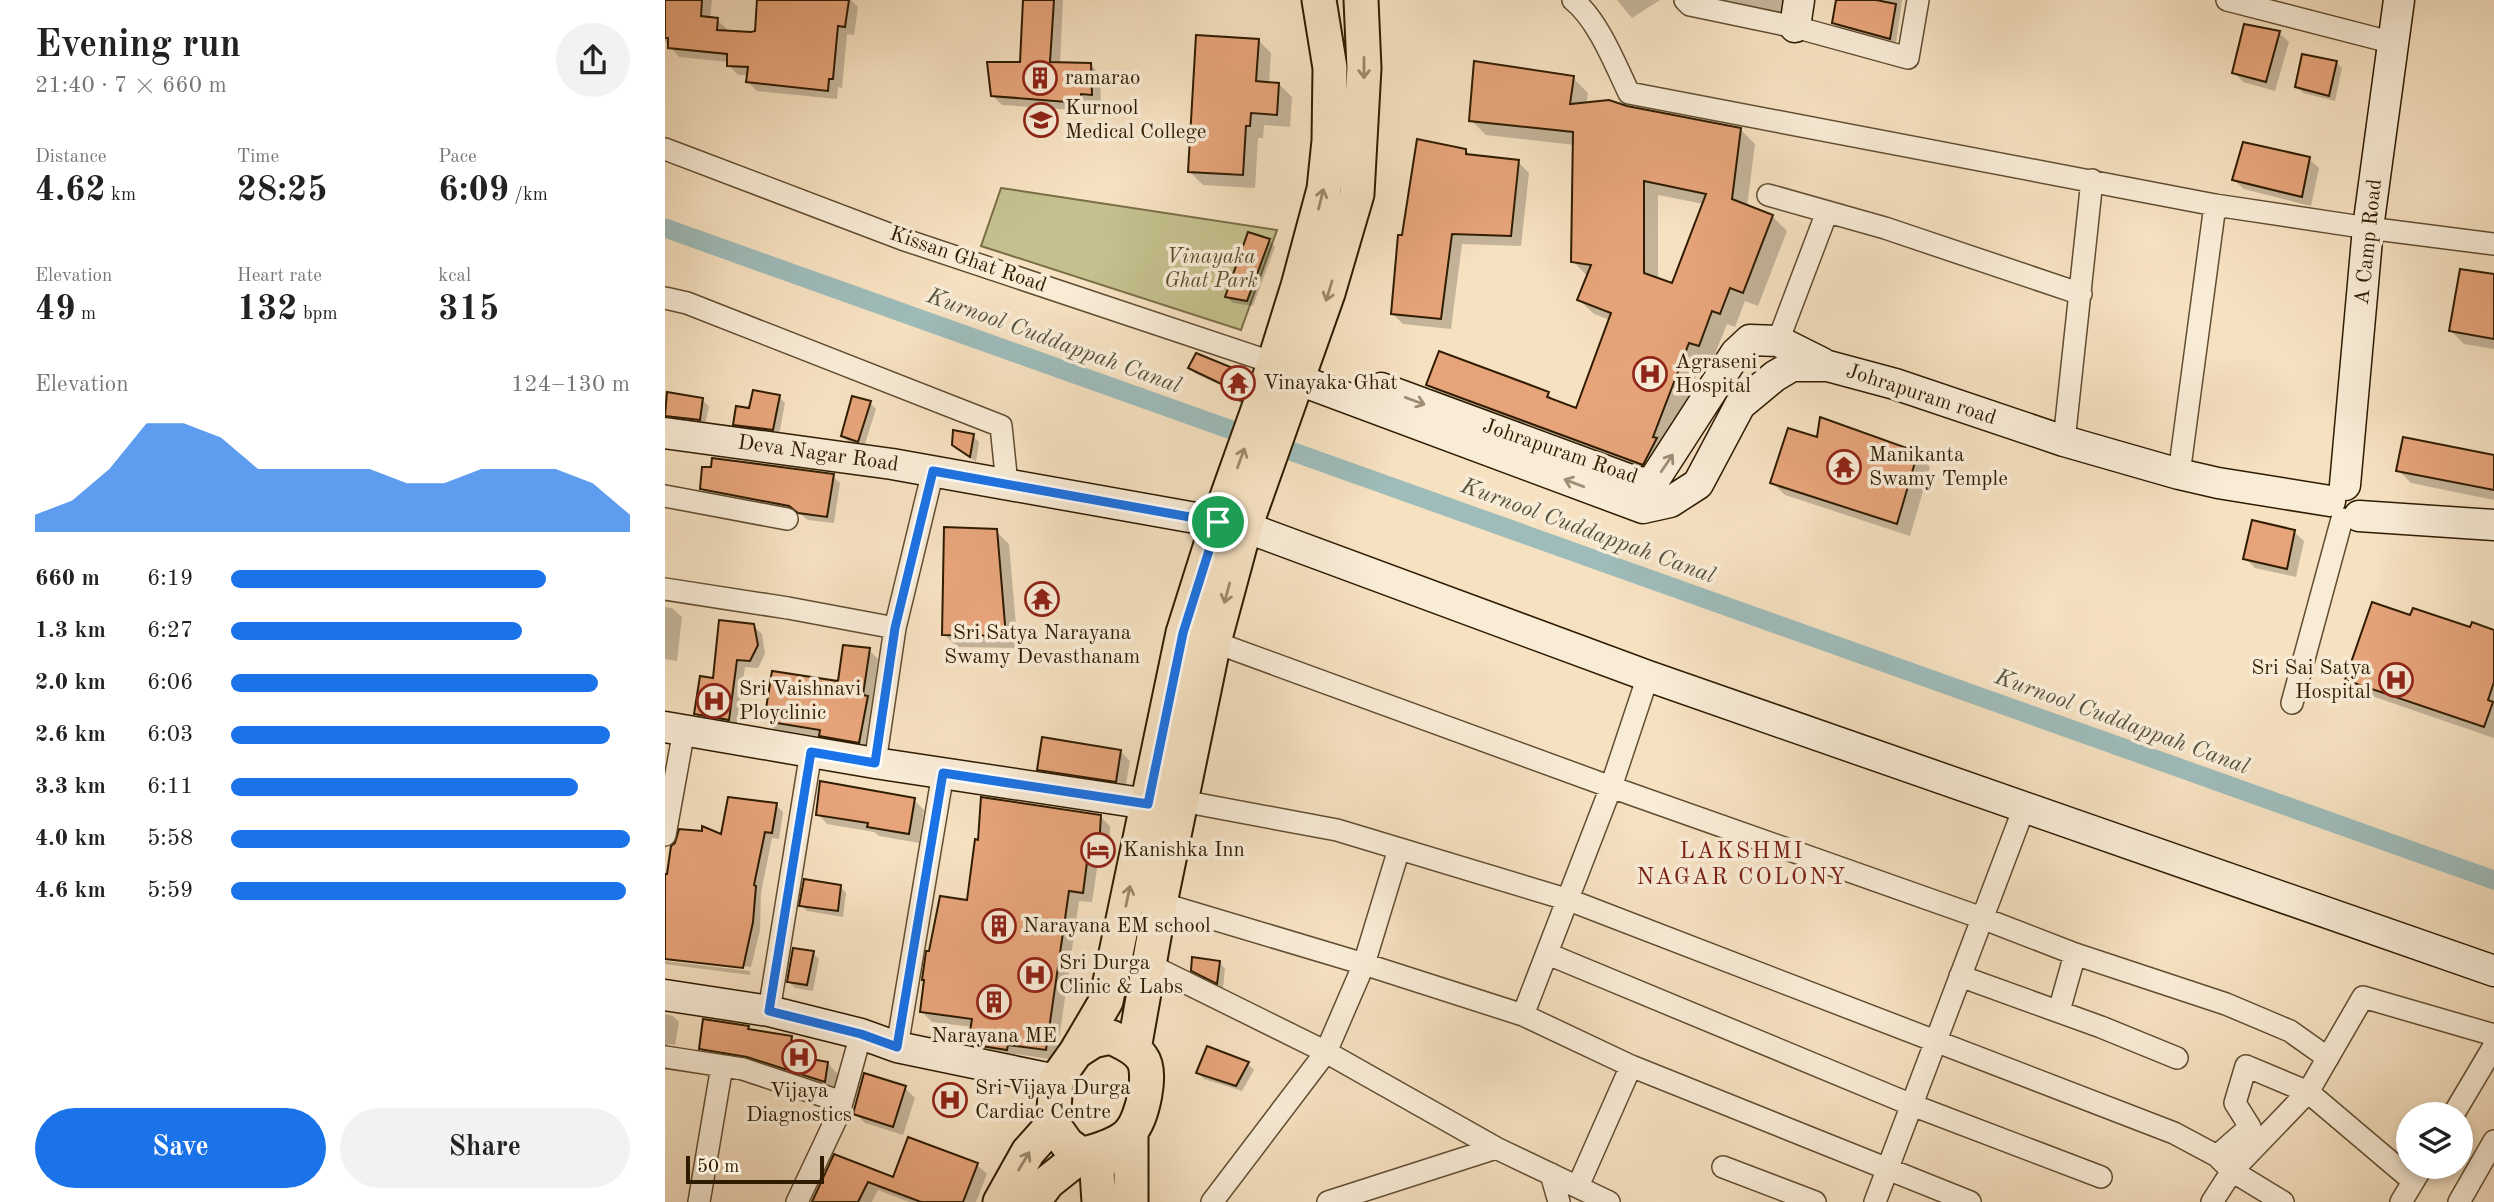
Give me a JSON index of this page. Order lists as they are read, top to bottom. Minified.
{"streets":{"street":["A Camp Road","Kissan Ghat Road","Johrapuram road","Johrapuram Road","Deva Nagar Road"]},"crossings":[["A Camp Road","Johrapuram road"],["Kissan Ghat Road","Johrapuram road"],["Kissan Ghat Road","Johrapuram Road"],["Johrapuram road","Johrapuram Road"]],"one_way":["Johrapuram road","Johrapuram Road"],"districts":["LAKSHMI NAGAR COLONY"],"water":["Kurnool Cuddappah Canal"],"parks":["Vinayaka Ghat Park"],"places":{"building":["ramarao","Narayana EM school","Narayana ME"],"school or university":["Kurnool Medical College"],"hospital":["Agraseni Hospital","Sri Sai Satya Hospital","Sri Vaishnavi Ployclinic","Sri Durga Clinic & Labs","Vijaya Diagnostics","Sri Vijaya Durga Cardiac Centre"],"temple":["Vinayaka Ghat","Manikanta Swamy Temple","Sri Satya Narayana Swamy Devasthanam"],"hotel":["Kanishka Inn"]},"scale_bar":"50 m","page":{"heading":["Evening run","21:40 · 7 × 660 m"],"stats":[["Distance","4.62 km"],["Time","28:25"],["Pace","6:09 /km"],["Elevation","49 m"],["Heart rate","132 bpm"],["kcal","315"]],"chart":["Elevation","124–130 m"],"list":[{"name":"660 m","note":"6:19"},{"name":"1.3 km","note":"6:27"},{"name":"2.0 km","note":"6:06"},{"name":"2.6 km","note":"6:03"},{"name":"3.3 km","note":"6:11"},{"name":"4.0 km","note":"5:58"},{"name":"4.6 km","note":"5:59"}],"buttons":["Save","Share"],"scale":"50 m"}}
